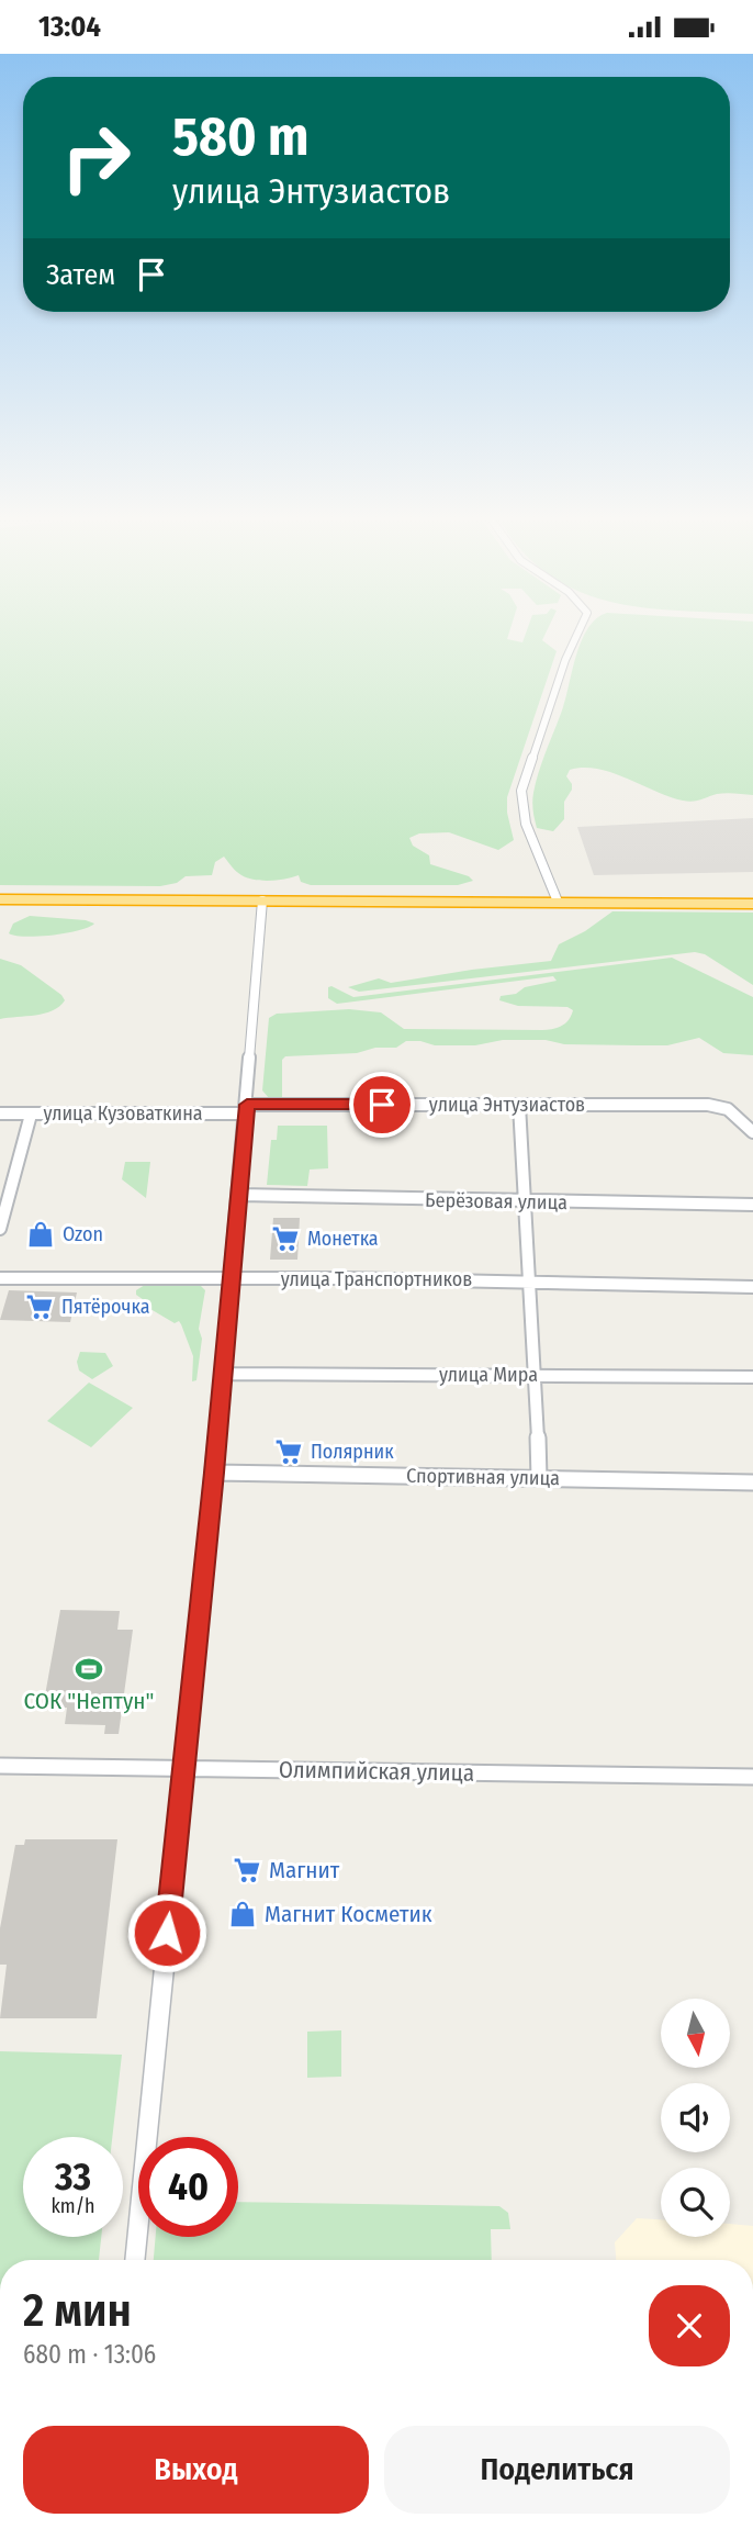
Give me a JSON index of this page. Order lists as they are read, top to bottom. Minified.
{"streets":{"street":["улица Энтузиастов","улица Кузоваткина","Берёзовая улица","улица Транспортников","улица Мира","Спортивная улица","Олимпийская улица"]},"crossings":[["улица Энтузиастов","улица Кузоваткина"]],"places":{"shop":["Ozon","Магнит Косметик"],"supermarket":["Монетка","Пятёрочка","Полярник","Магнит"],"sports":["СОК \"Нептун\""]},"north":"bottom","page":{"status":"13:04","turn":["580 m","улица Энтузиастов"],"then":"Затем","speed":"33 km/h","limit":"40","heading":["2 мин","680 m · 13:06"],"buttons":["Выход","Поделиться"]}}
